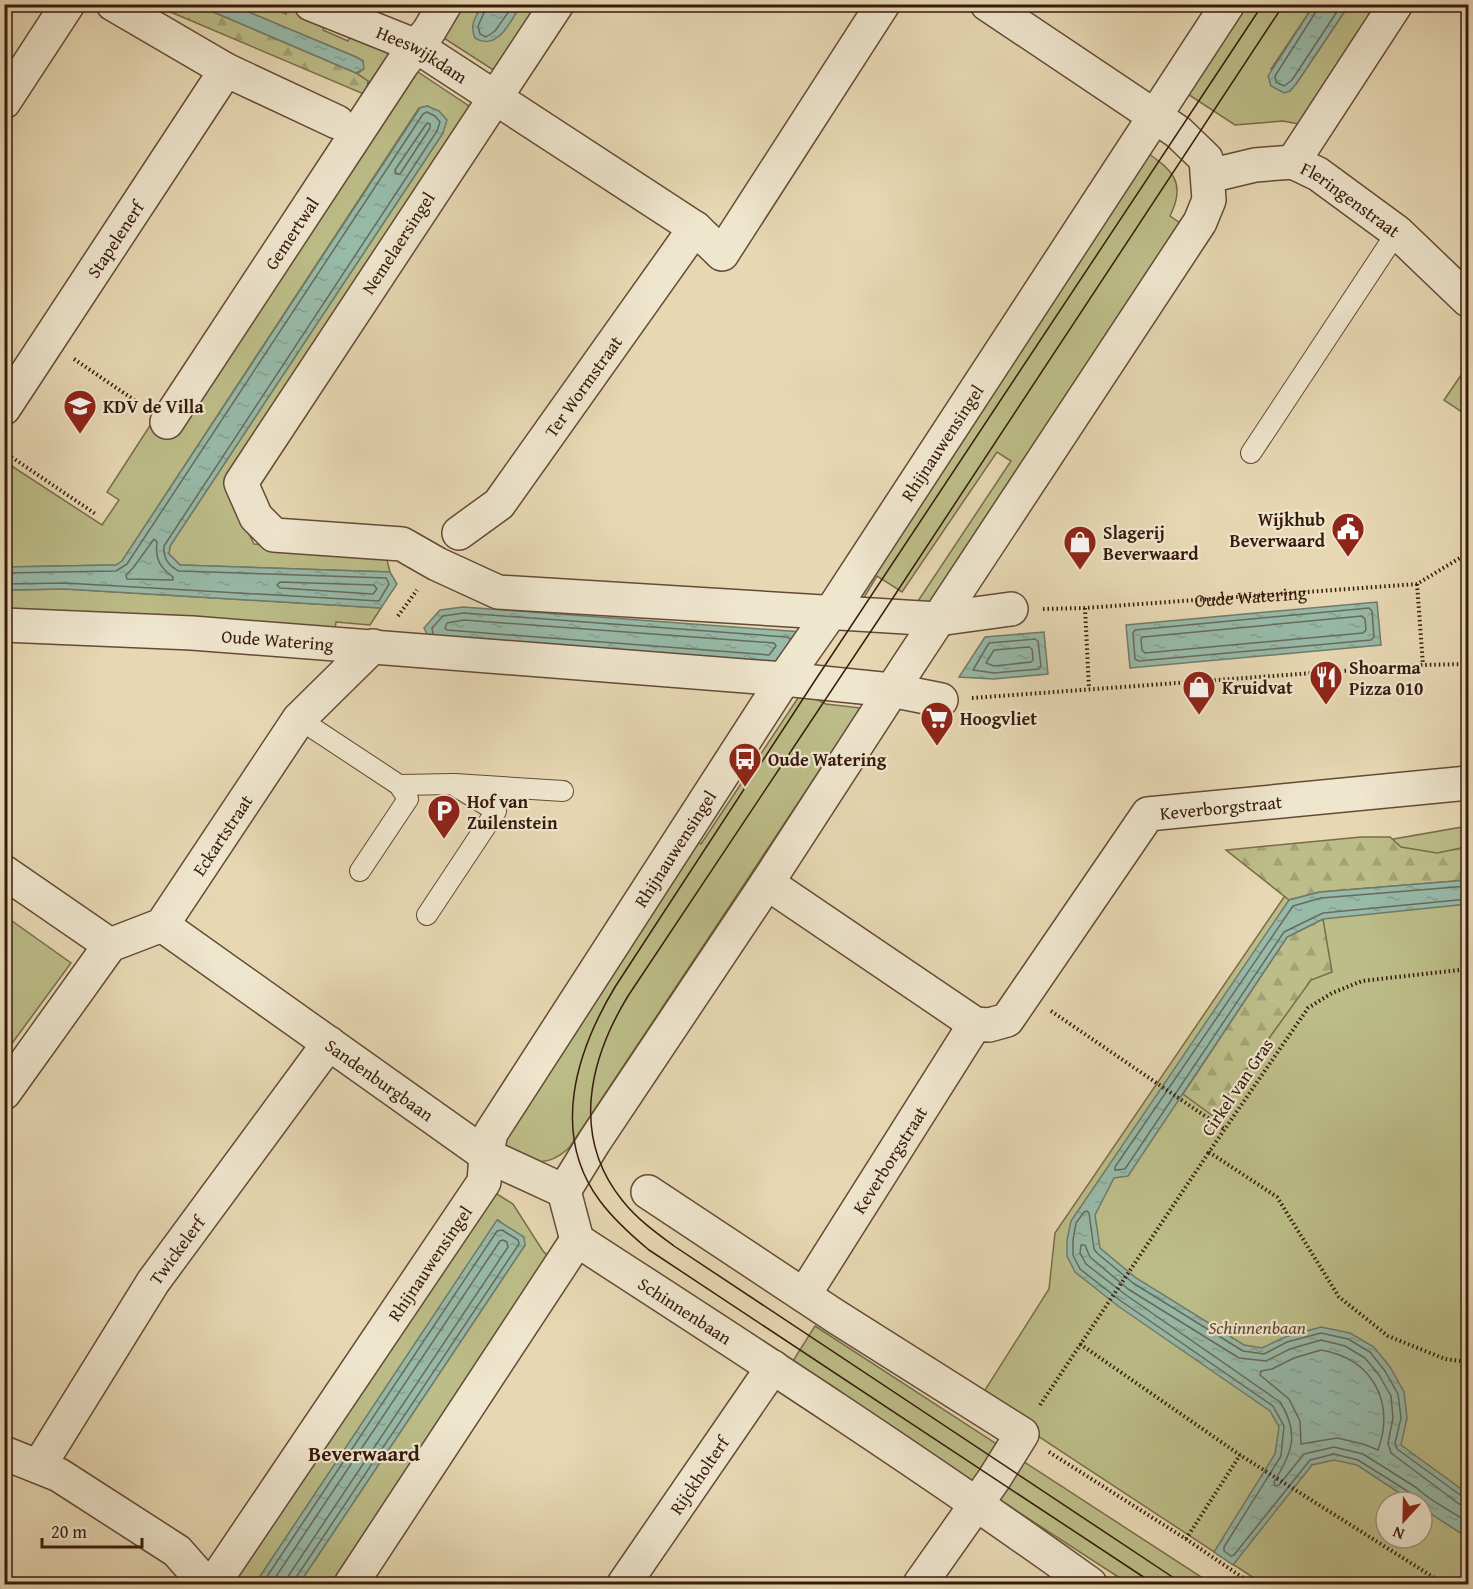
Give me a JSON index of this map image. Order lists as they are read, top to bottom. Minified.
{"streets":{"street":["Heeswijkdam","Fleringenstraat","Gemertwal","Stapelenerf","Nemelaersingel","Ter Wormstraat","Rhijnauwensingel","Oude Watering","Keverborgstraat","Eckartstraat","Sandenburgbaan","Twickelerf","Schinnenbaan","Rijckholterf"],"path":["Cirkel van Gras"]},"crossings":[["Heeswijkdam","Gemertwal"],["Heeswijkdam","Nemelaersingel"],["Rhijnauwensingel","Oude Watering"],["Rhijnauwensingel","Sandenburgbaan"],["Oude Watering","Eckartstraat"],["Eckartstraat","Sandenburgbaan"],["Sandenburgbaan","Twickelerf"],["Schinnenbaan","Rijckholterf"]],"districts":["Beverwaard"],"parks":["Schinnenbaan"],"places":{"school or university":["KDV de Villa"],"public building":["Wijkhub Beverwaard"],"shop":["Slagerij Beverwaard","Kruidvat"],"restaurant":["Shoarma Pizza 010"],"supermarket":["Hoogvliet"],"bus stop":["Oude Watering"],"parking":["Hof van Zuilenstein"]},"scale_bar":"20 m","north":"bottom"}
